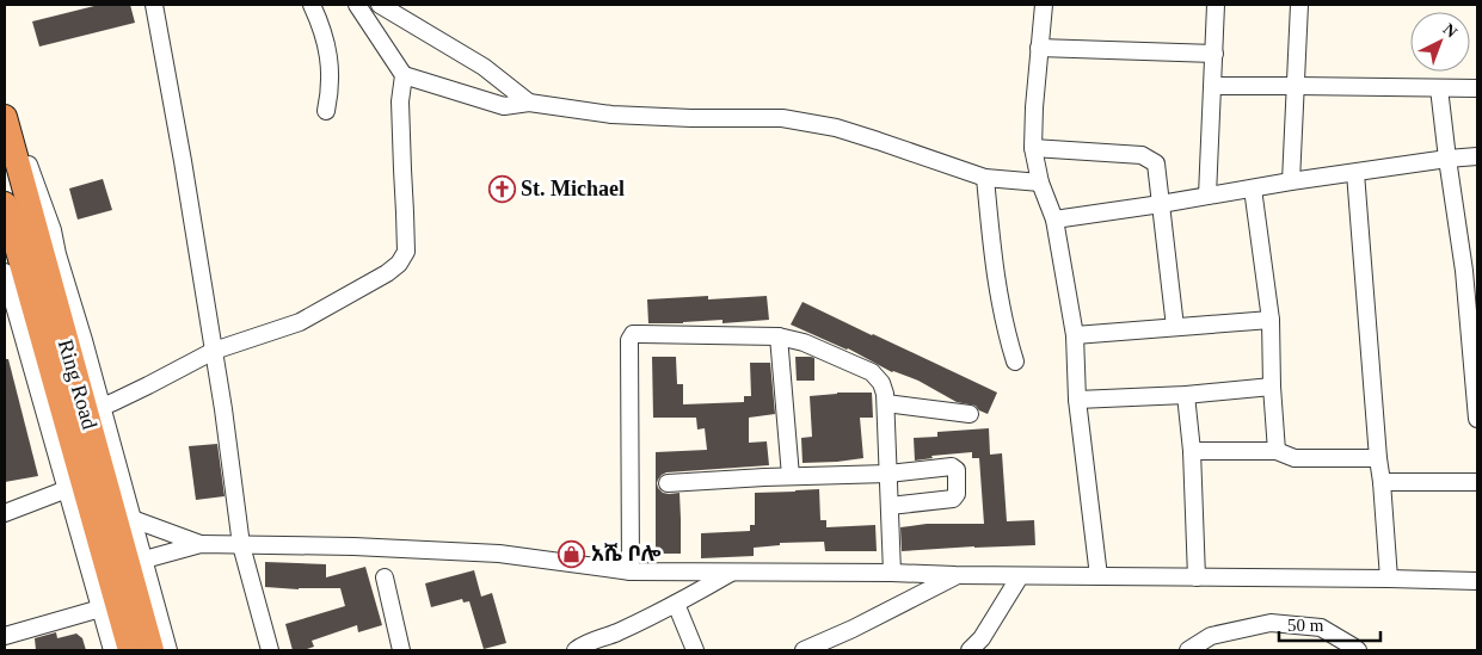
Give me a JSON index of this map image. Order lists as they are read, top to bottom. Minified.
{"streets":{"highway":["Ring Road"]},"places":{"church":["St. Michael"],"shop":["አሼ ቦሎ"]},"scale_bar":"50 m","north":"top right"}
